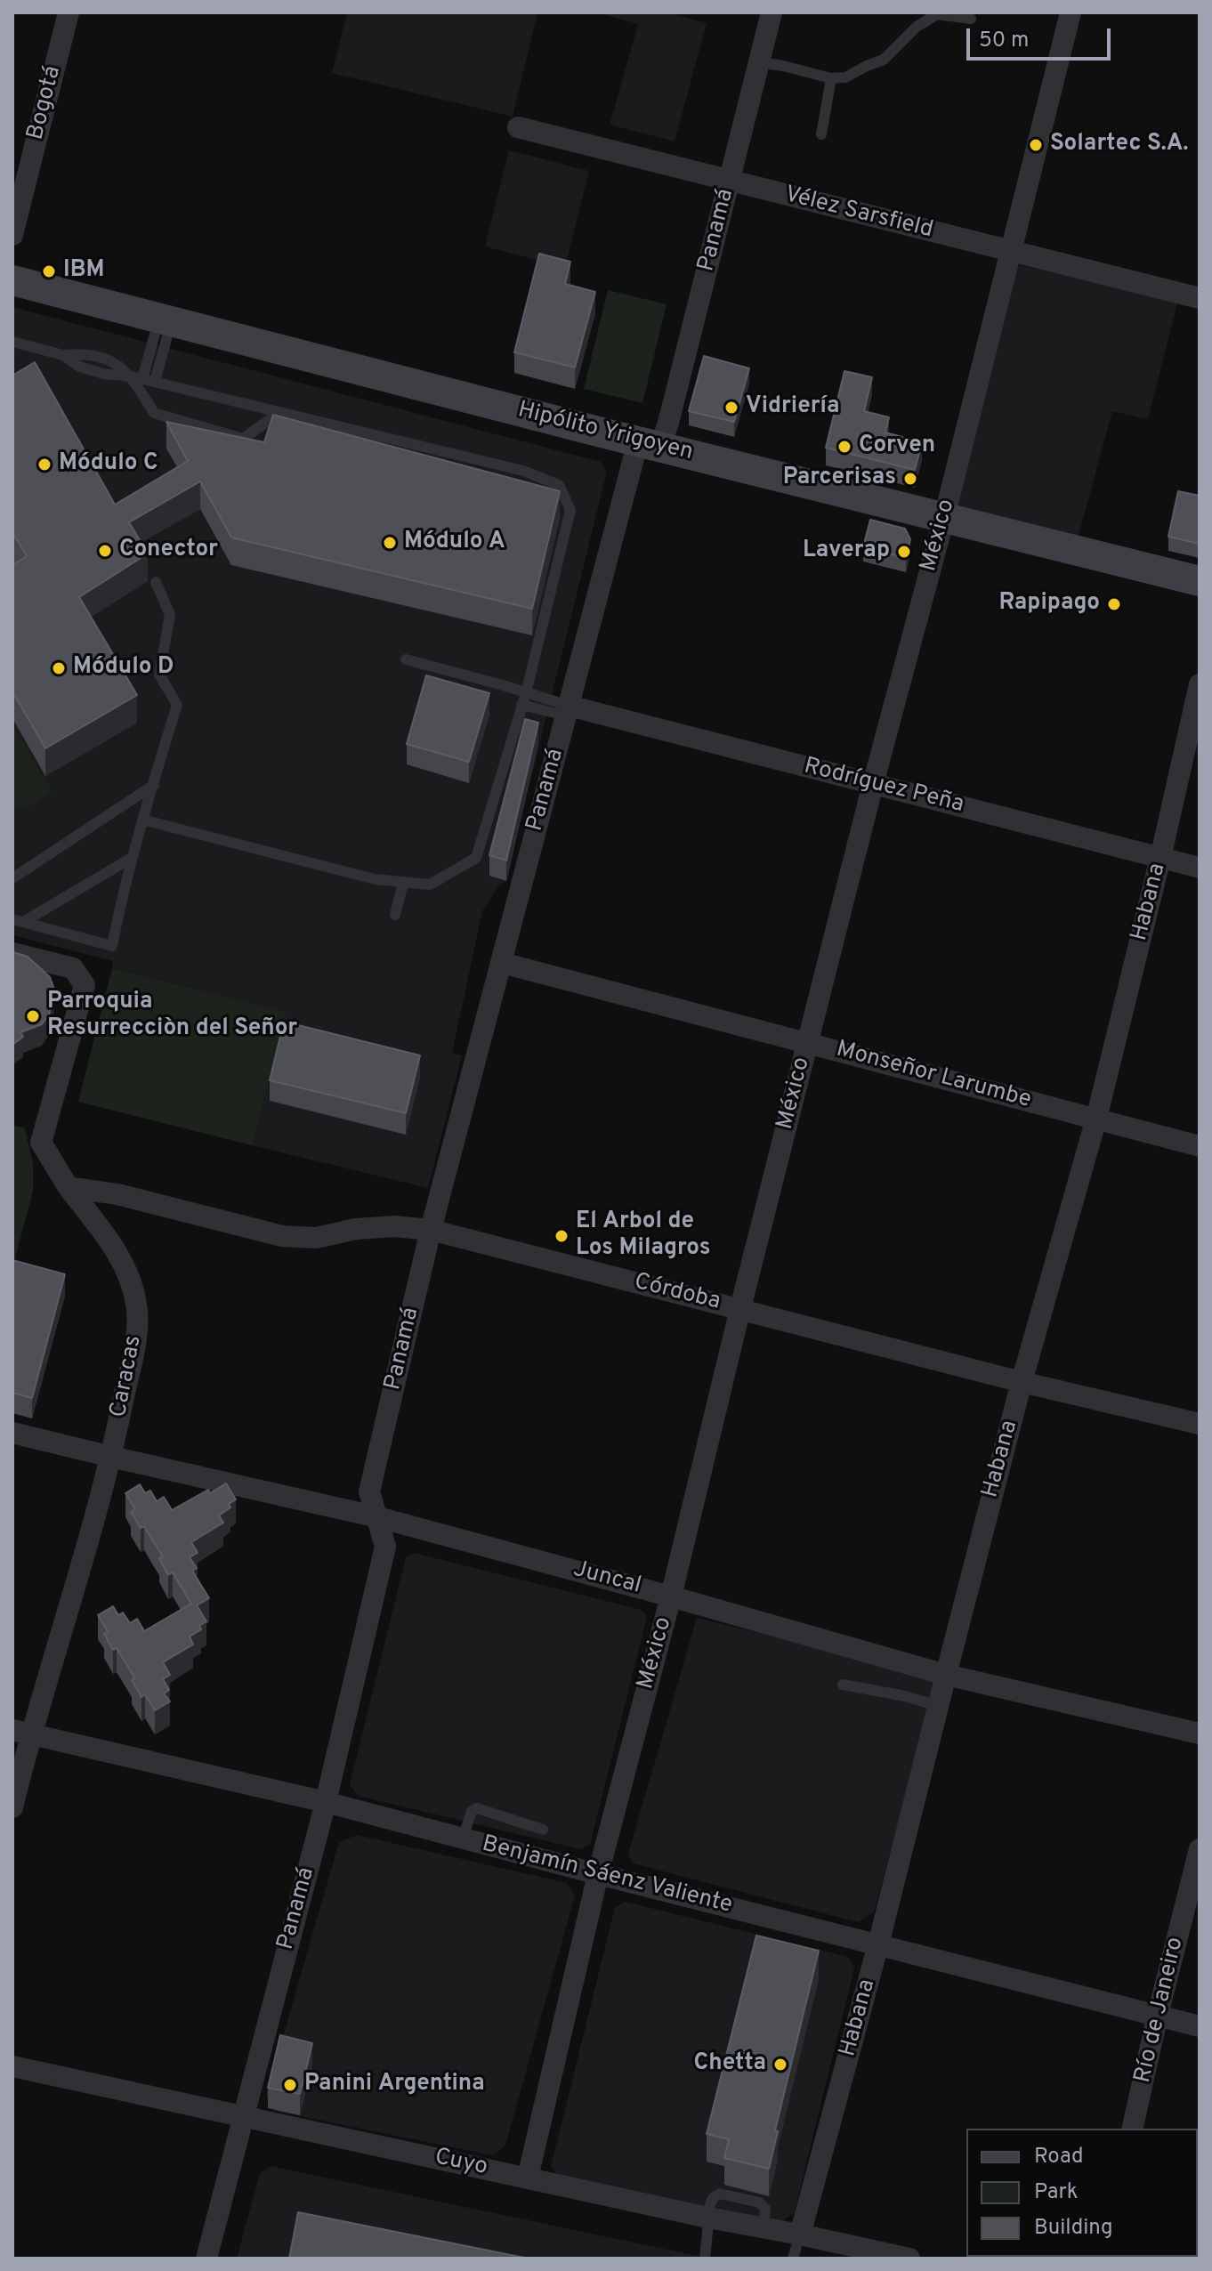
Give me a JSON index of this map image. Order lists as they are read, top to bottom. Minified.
{"streets":{"street":["Bogotá","Vélez Sarsfield","Panamá","Hipólito Yrigoyen","México","Rodríguez Peña","Habana","Monseñor Larumbe","Córdoba","Caracas","Juncal","Benjamín Sáenz Valiente","Río de Janeiro","Cuyo"]},"crossings":[["Vélez Sarsfield","Panamá"],["Vélez Sarsfield","México"],["Panamá","Hipólito Yrigoyen"],["Panamá","Rodríguez Peña"],["Panamá","Monseñor Larumbe"],["Panamá","Córdoba"],["Panamá","Juncal"],["Panamá","Benjamín Sáenz Valiente"],["Panamá","Cuyo"],["Hipólito Yrigoyen","México"],["México","Rodríguez Peña"],["México","Monseñor Larumbe"],["México","Córdoba"],["México","Juncal"],["México","Benjamín Sáenz Valiente"],["México","Cuyo"],["Rodríguez Peña","Habana"],["Habana","Monseñor Larumbe"],["Habana","Córdoba"],["Habana","Juncal"],["Habana","Benjamín Sáenz Valiente"],["Habana","Cuyo"],["Córdoba","Caracas"],["Caracas","Juncal"],["Caracas","Benjamín Sáenz Valiente"],["Benjamín Sáenz Valiente","Río de Janeiro"]],"places":["Solartec S.A.","IBM","Vidriería","Corven","Módulo C","Parcerisas","Módulo A","Conector","Laverap","Rapipago","Módulo D","Parroquia Resurrecciòn del Señor","El Arbol de Los Milagros","Chetta","Panini Argentina"],"legend":["Road","Park","Building"],"scale_bar":"50 m"}
